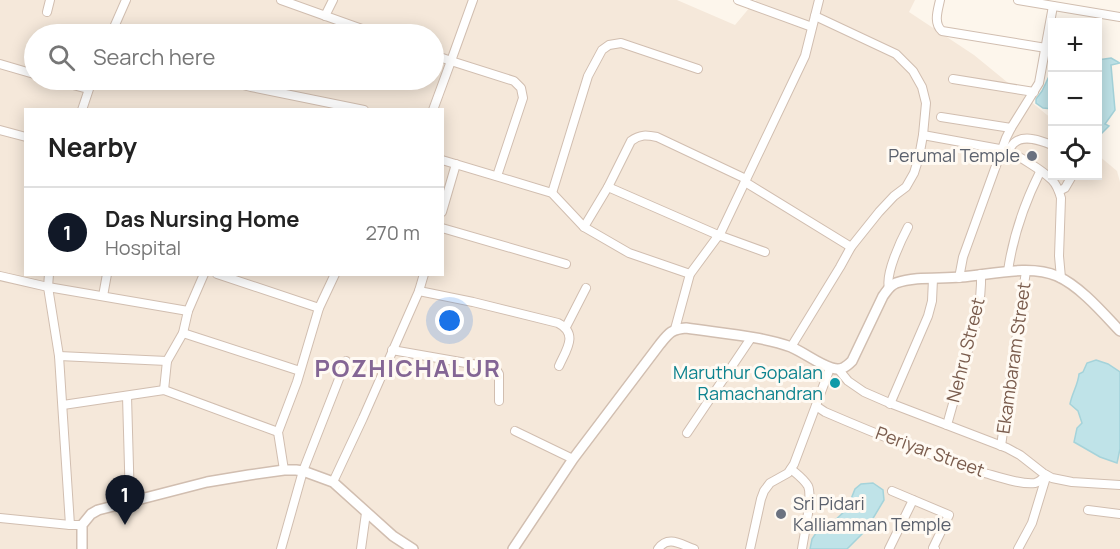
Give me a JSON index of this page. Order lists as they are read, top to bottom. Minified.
{"streets":{"street":["Nehru Street","Ekambaram Street","Periyar Street"]},"districts":["POZHICHALUR"],"places":["Perumal Temple","Maruthur Gopalan Ramachandran","Sri Pidari Kalliamman Temple"],"page":{"map_buttons":["+","−"],"search":"Search here","heading":"Nearby","list":[{"mark":"1","name":"Das Nursing Home","note":"Hospital","value":"270 m"}],"pins":"1"}}
